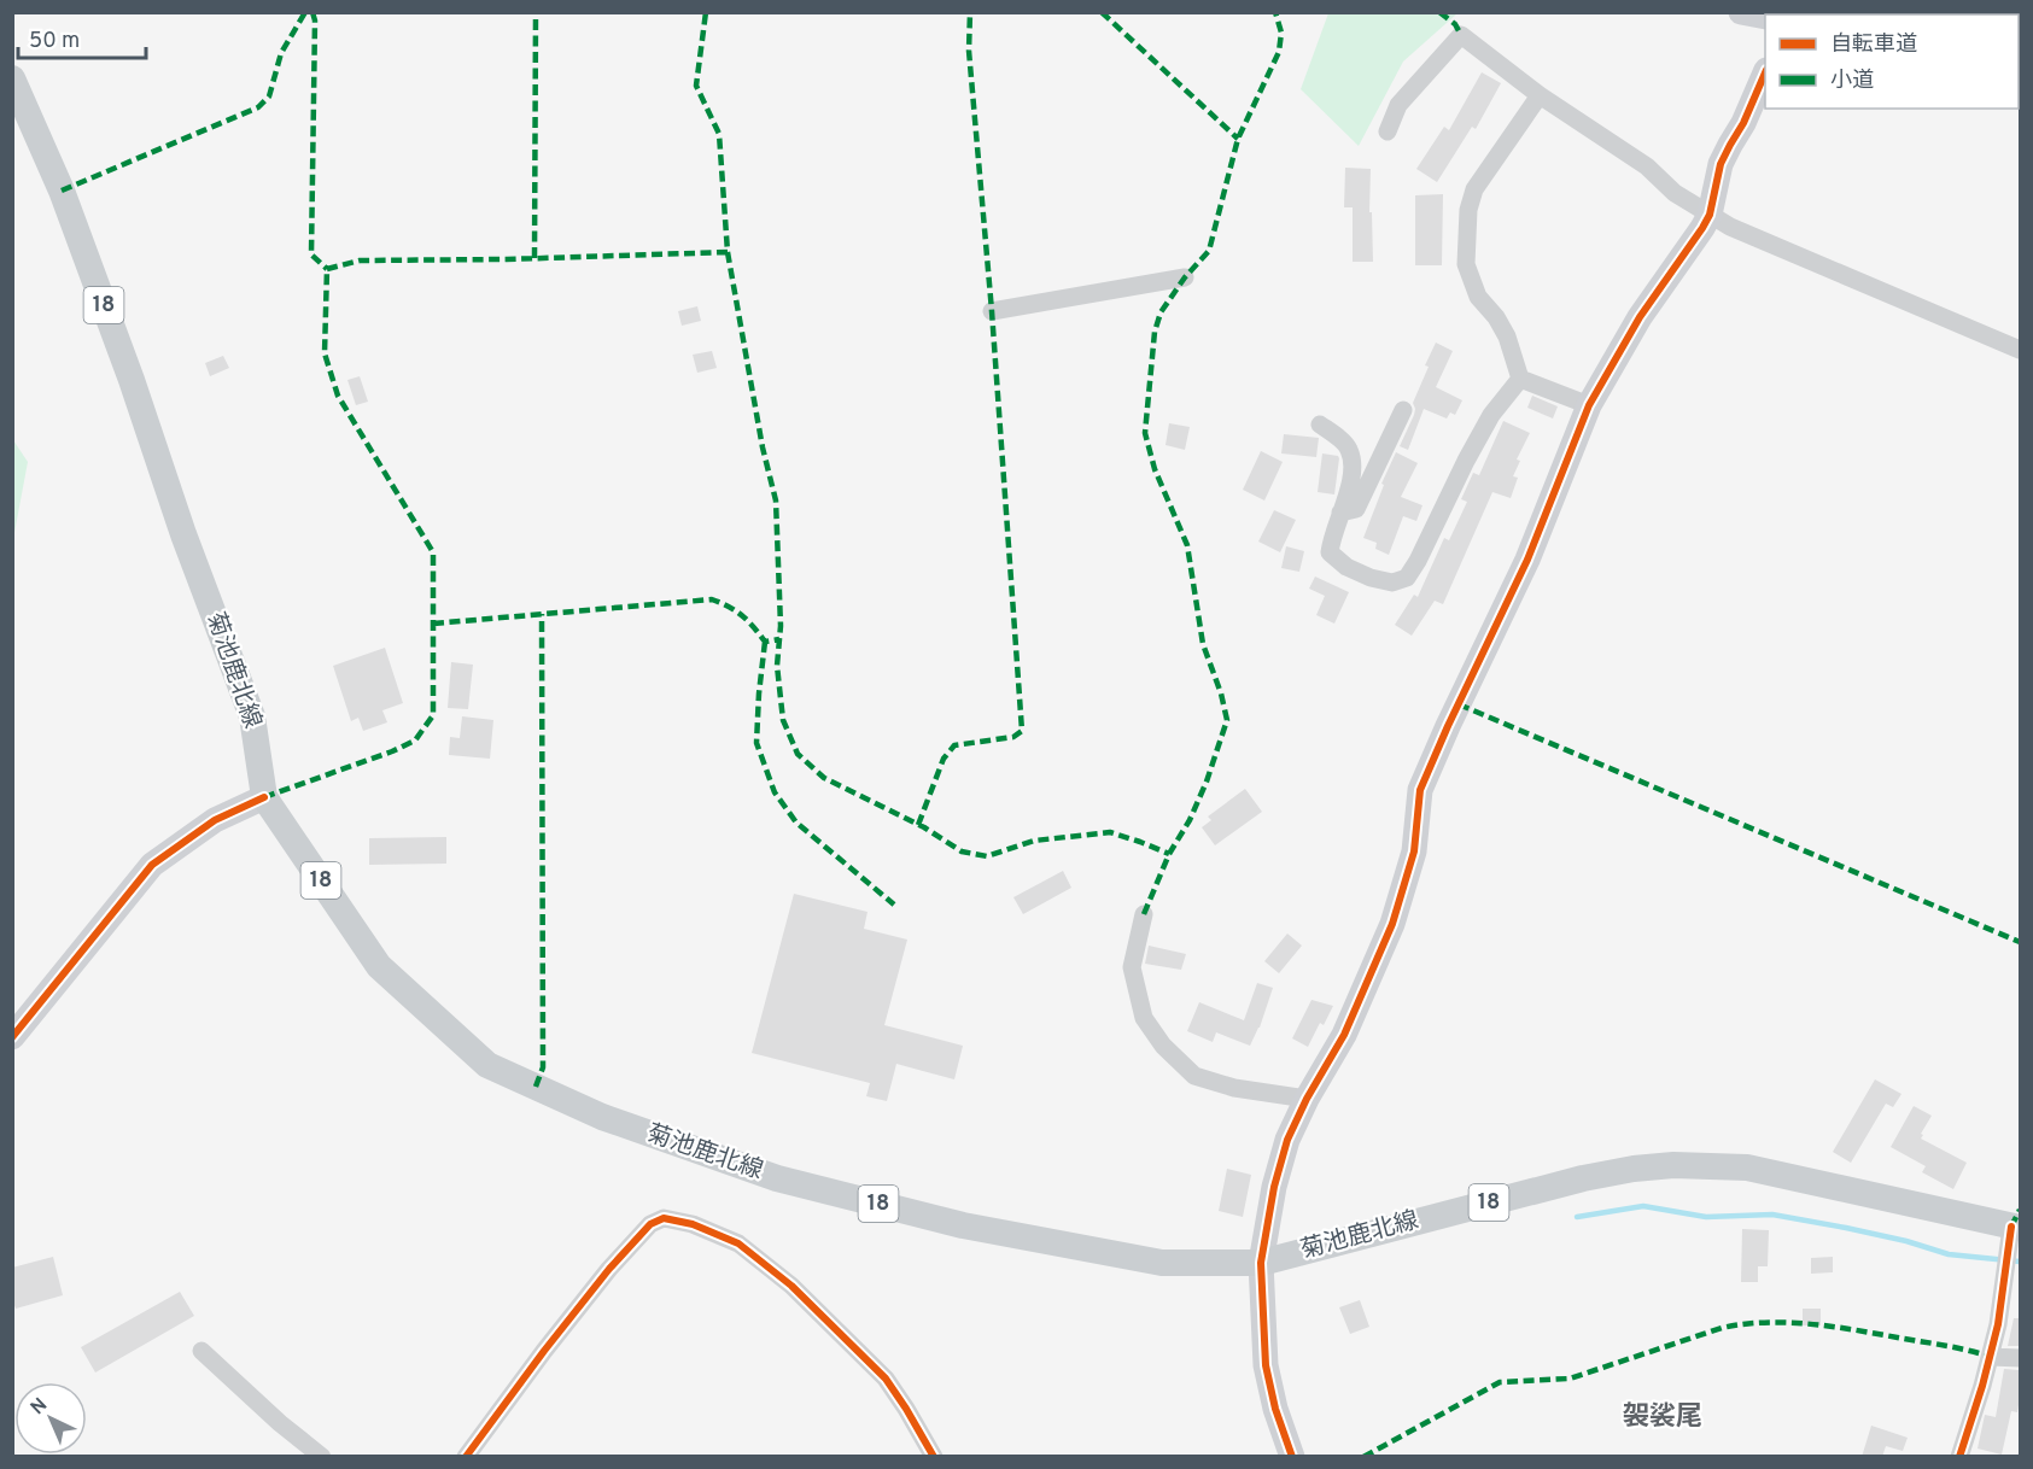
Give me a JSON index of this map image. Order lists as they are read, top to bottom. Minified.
{"streets":{"main road":["18","菊池鹿北線"]},"districts":["袈裟尾"],"legend":["自転車道","小道"],"scale_bar":"50 m","north":"top left"}
